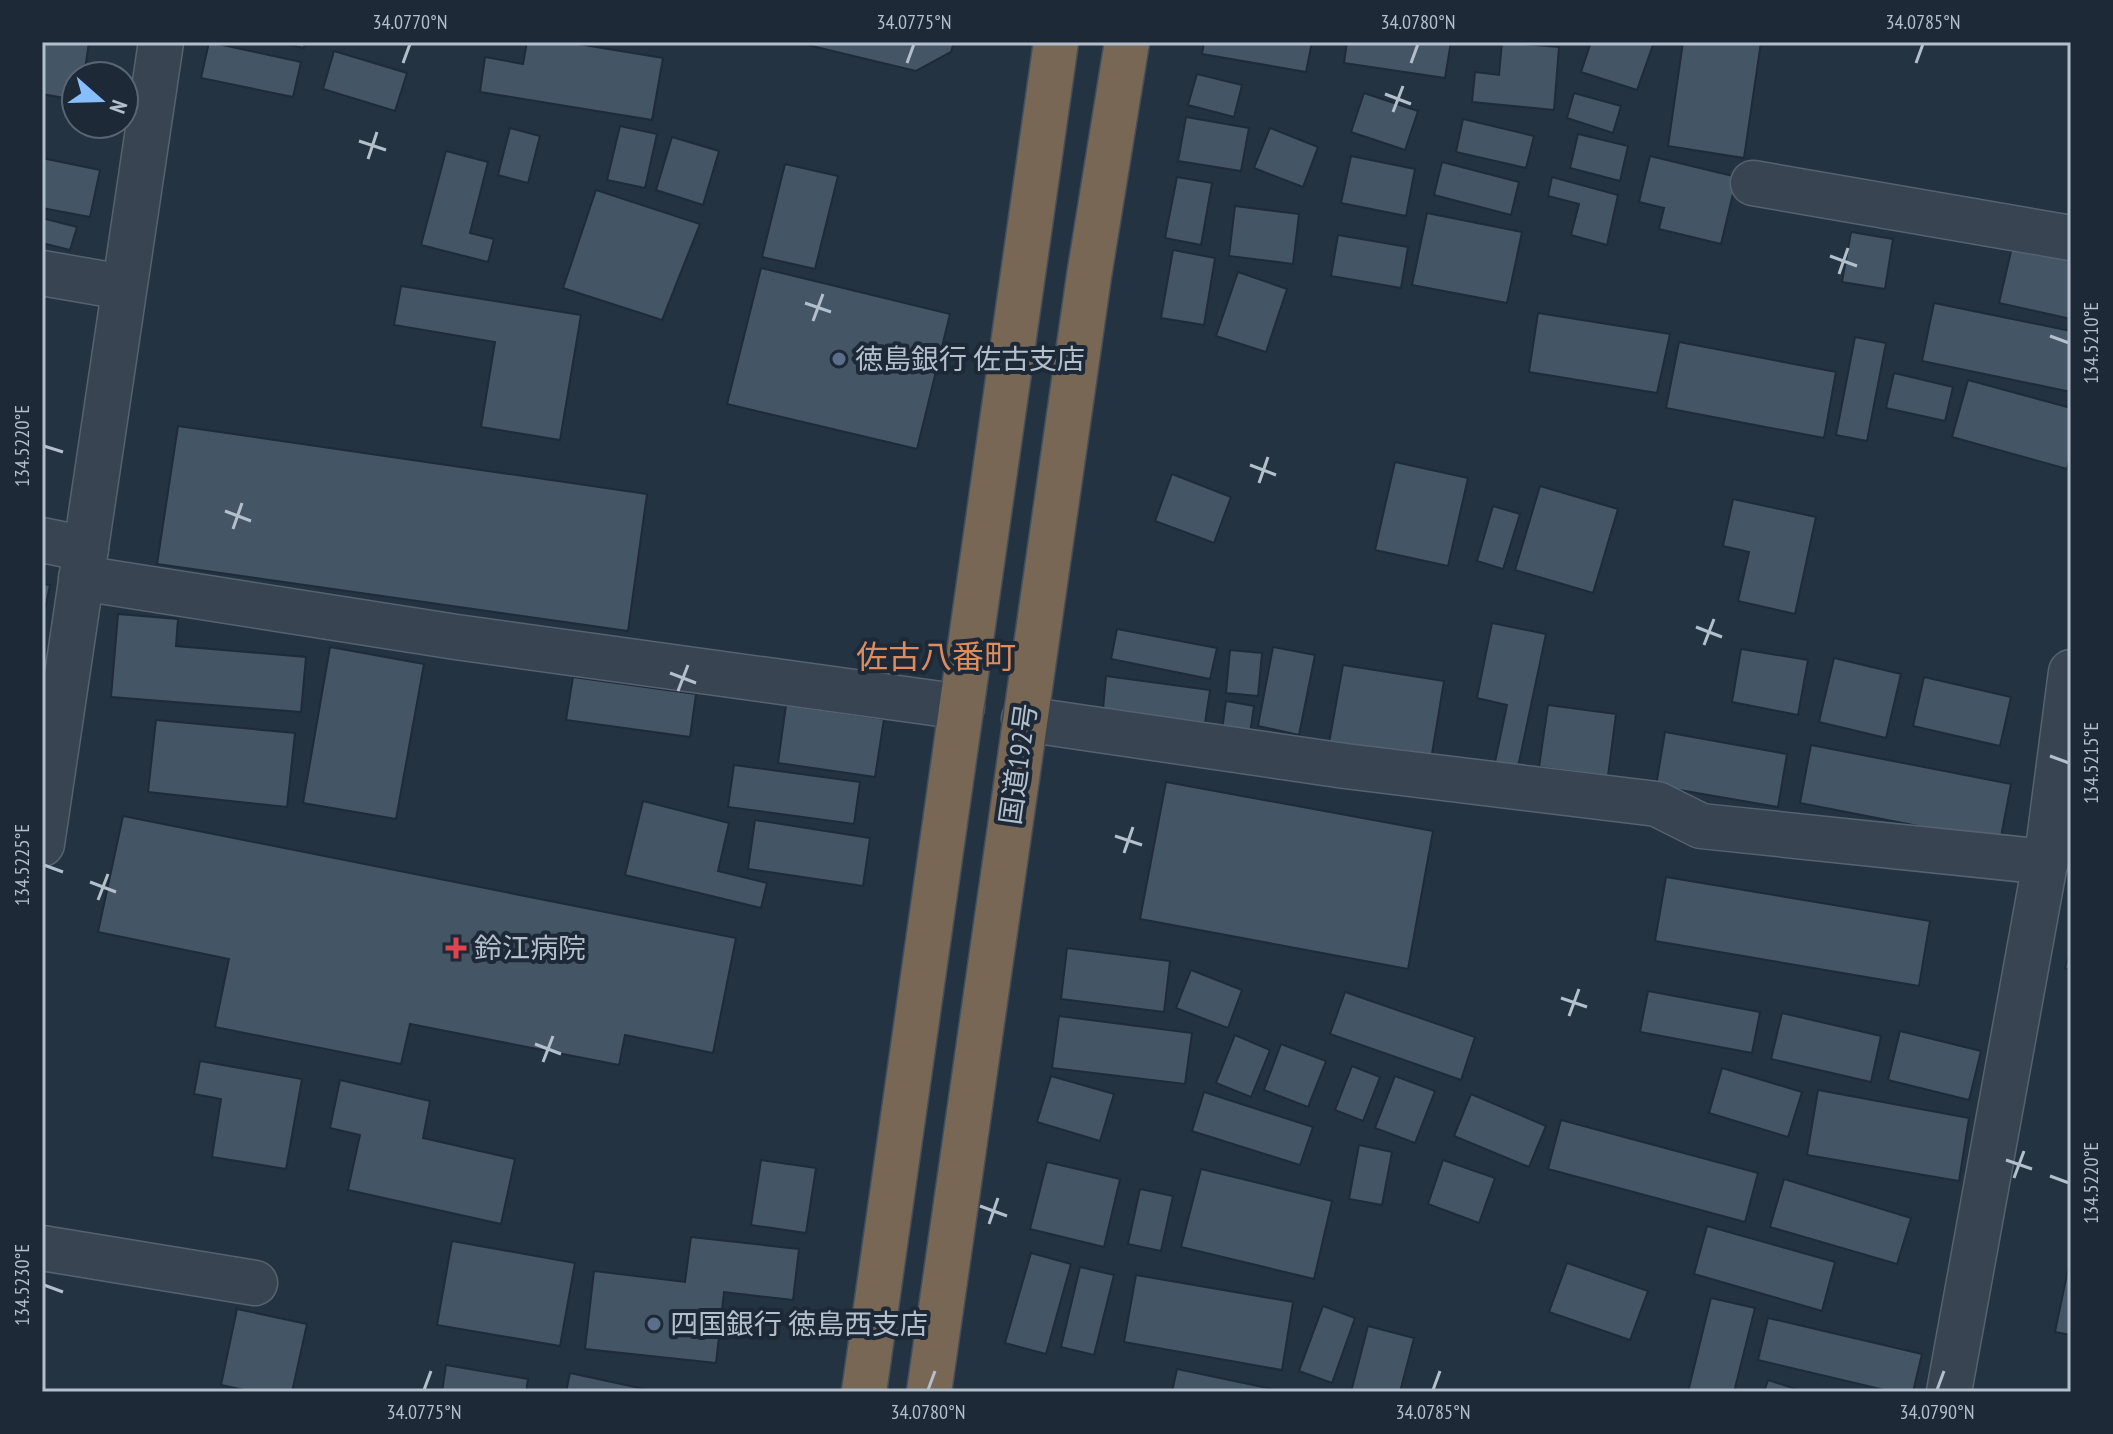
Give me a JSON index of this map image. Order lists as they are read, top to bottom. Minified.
{"streets":{"highway":["国道192号"]},"districts":["佐古八番町"],"places":{"other":["徳島銀行 佐古支店","四国銀行 徳島西支店"],"health":["鈴江病院"]},"north":"right","coordinates":["34.0770°N","34.0775°N","34.0780°N","34.0785°N","134.5210°E","134.5220°E","134.5215°E","134.5225°E","134.5230°E","34.0790°N"]}
